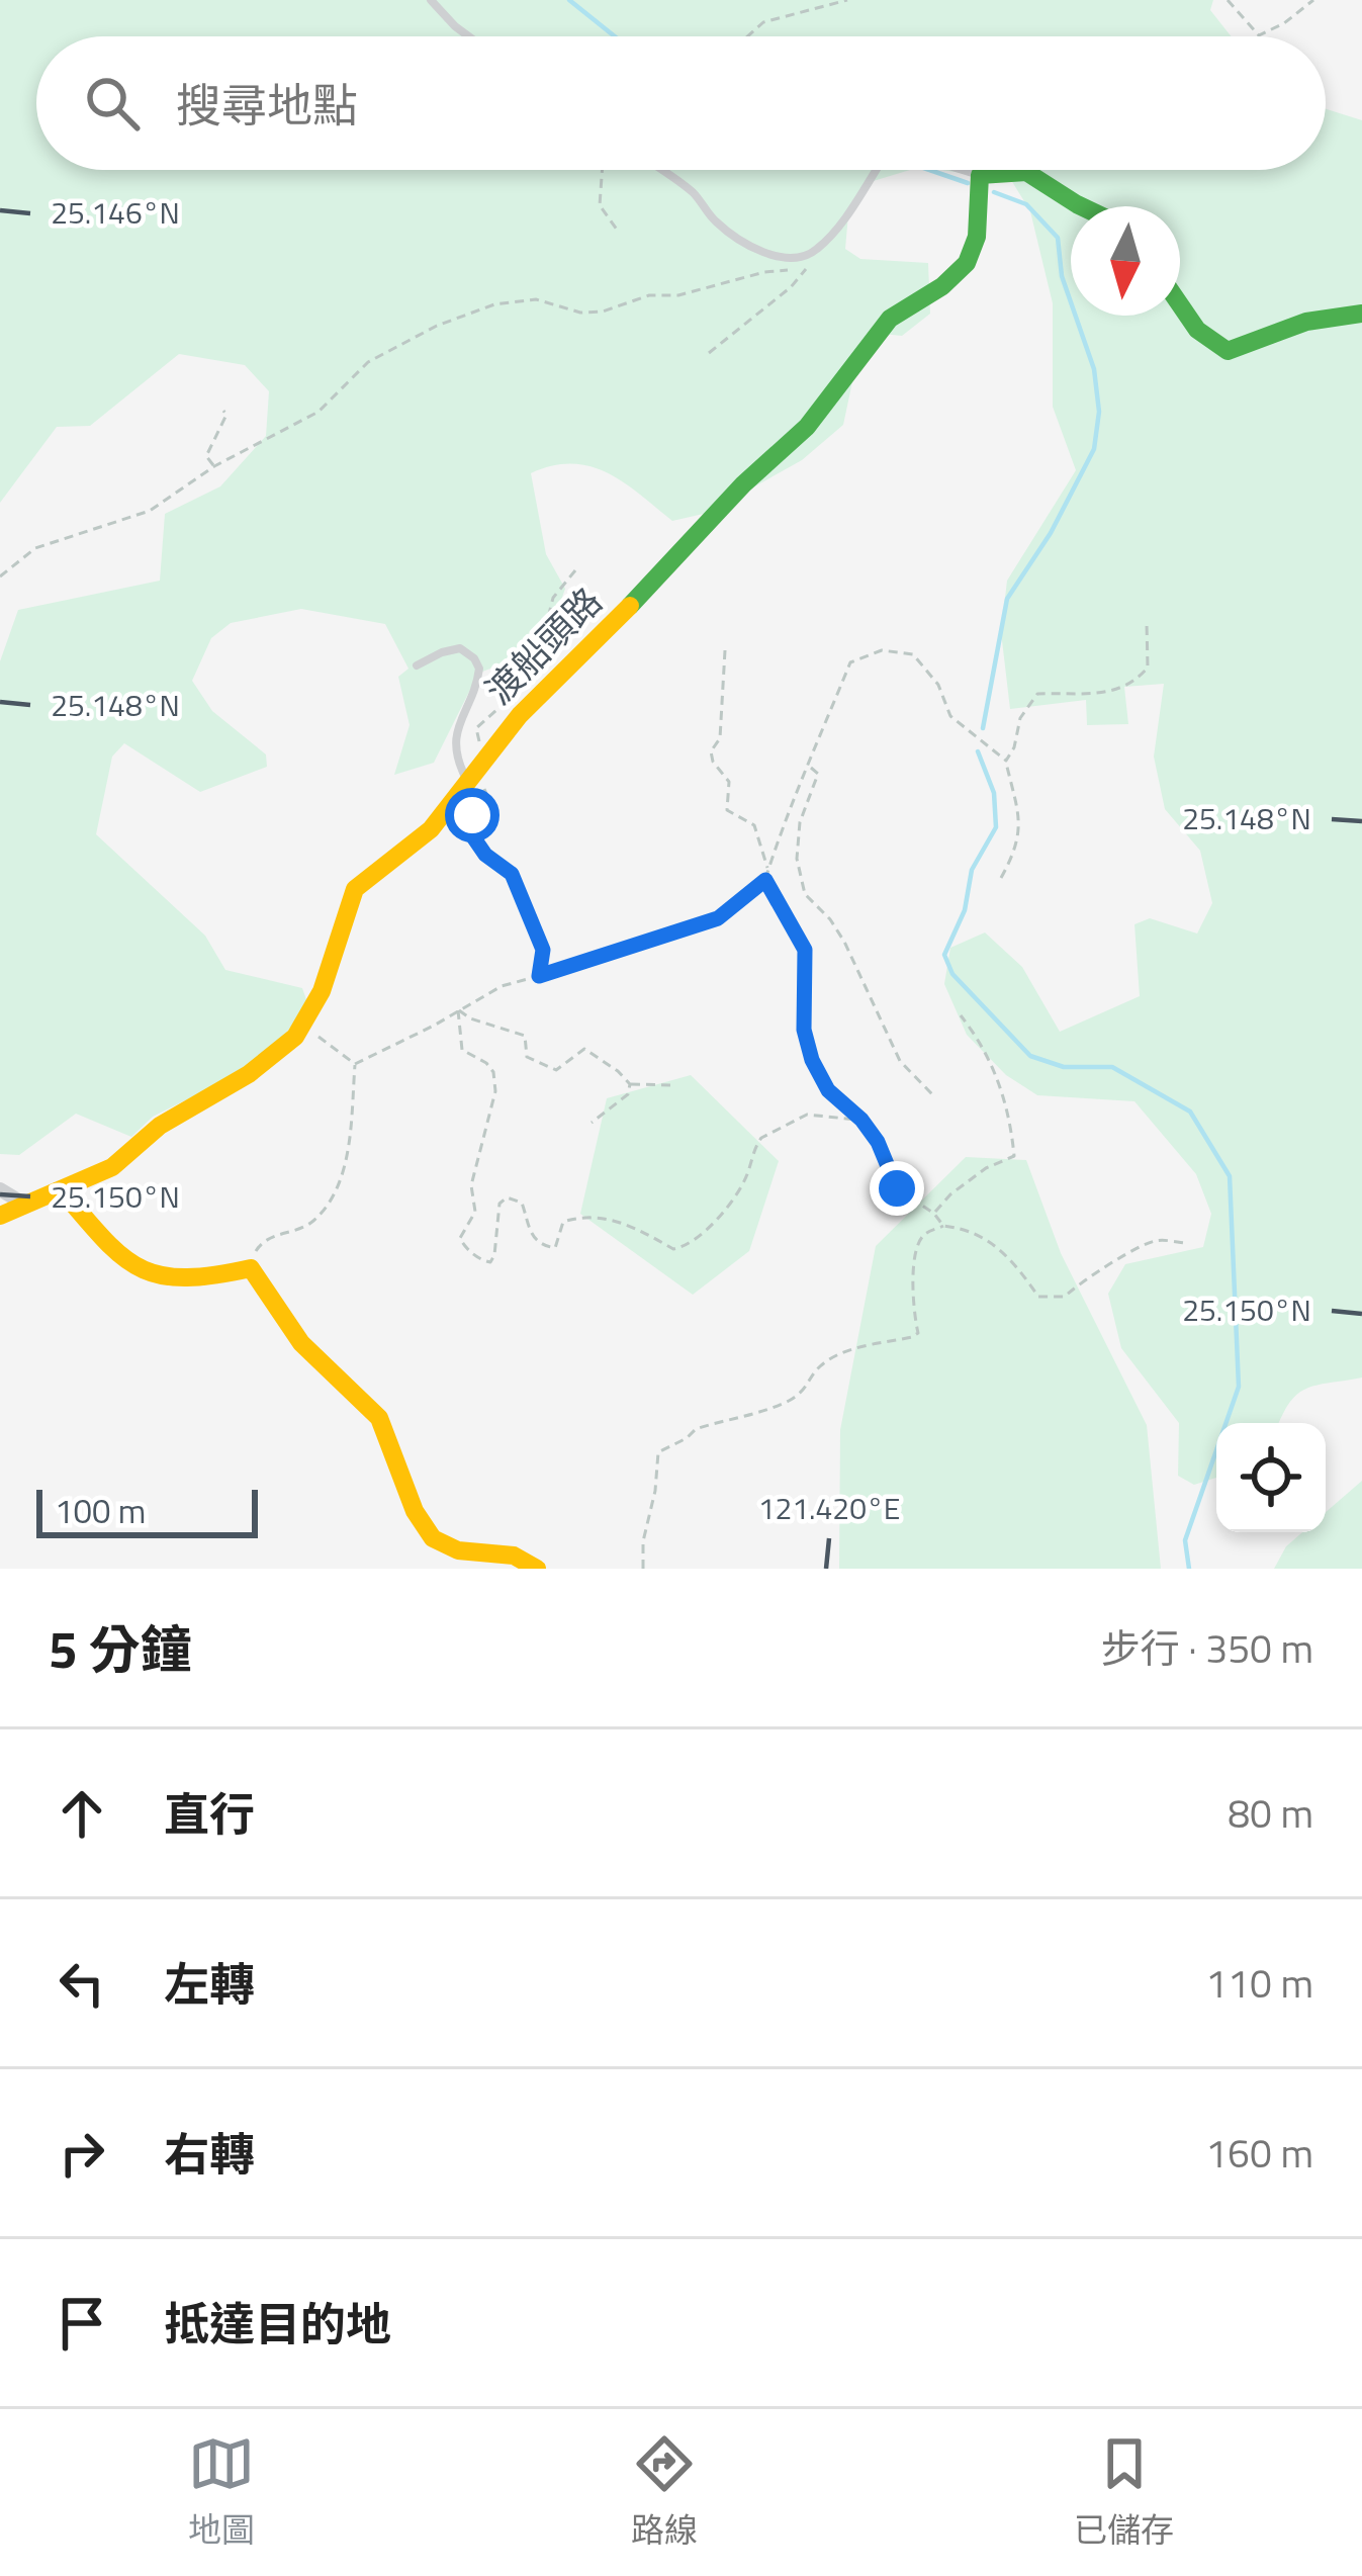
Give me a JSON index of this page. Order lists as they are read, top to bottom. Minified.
{"streets":{"street":["渡船頭路"]},"scale_bar":"100 m","north":"bottom","page":{"search":"搜尋地點","scale":"100 m","heading":["5 分鐘","步行 · 350 m"],"list":[["直行","80 m"],["左轉","110 m"],["右轉","160 m"],"抵達目的地"],"nav":["地圖","路線","已儲存"]},"coordinates":["25.146°N","25.148°N","25.150°N","121.420°E"]}
